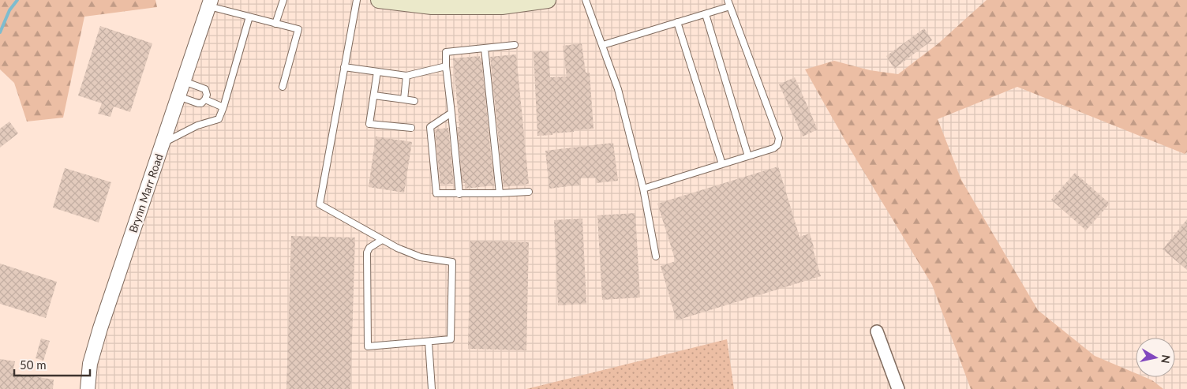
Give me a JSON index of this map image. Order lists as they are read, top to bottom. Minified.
{"streets":{"street":["Brynn Marr Road"]},"scale_bar":"50 m","north":"right"}
